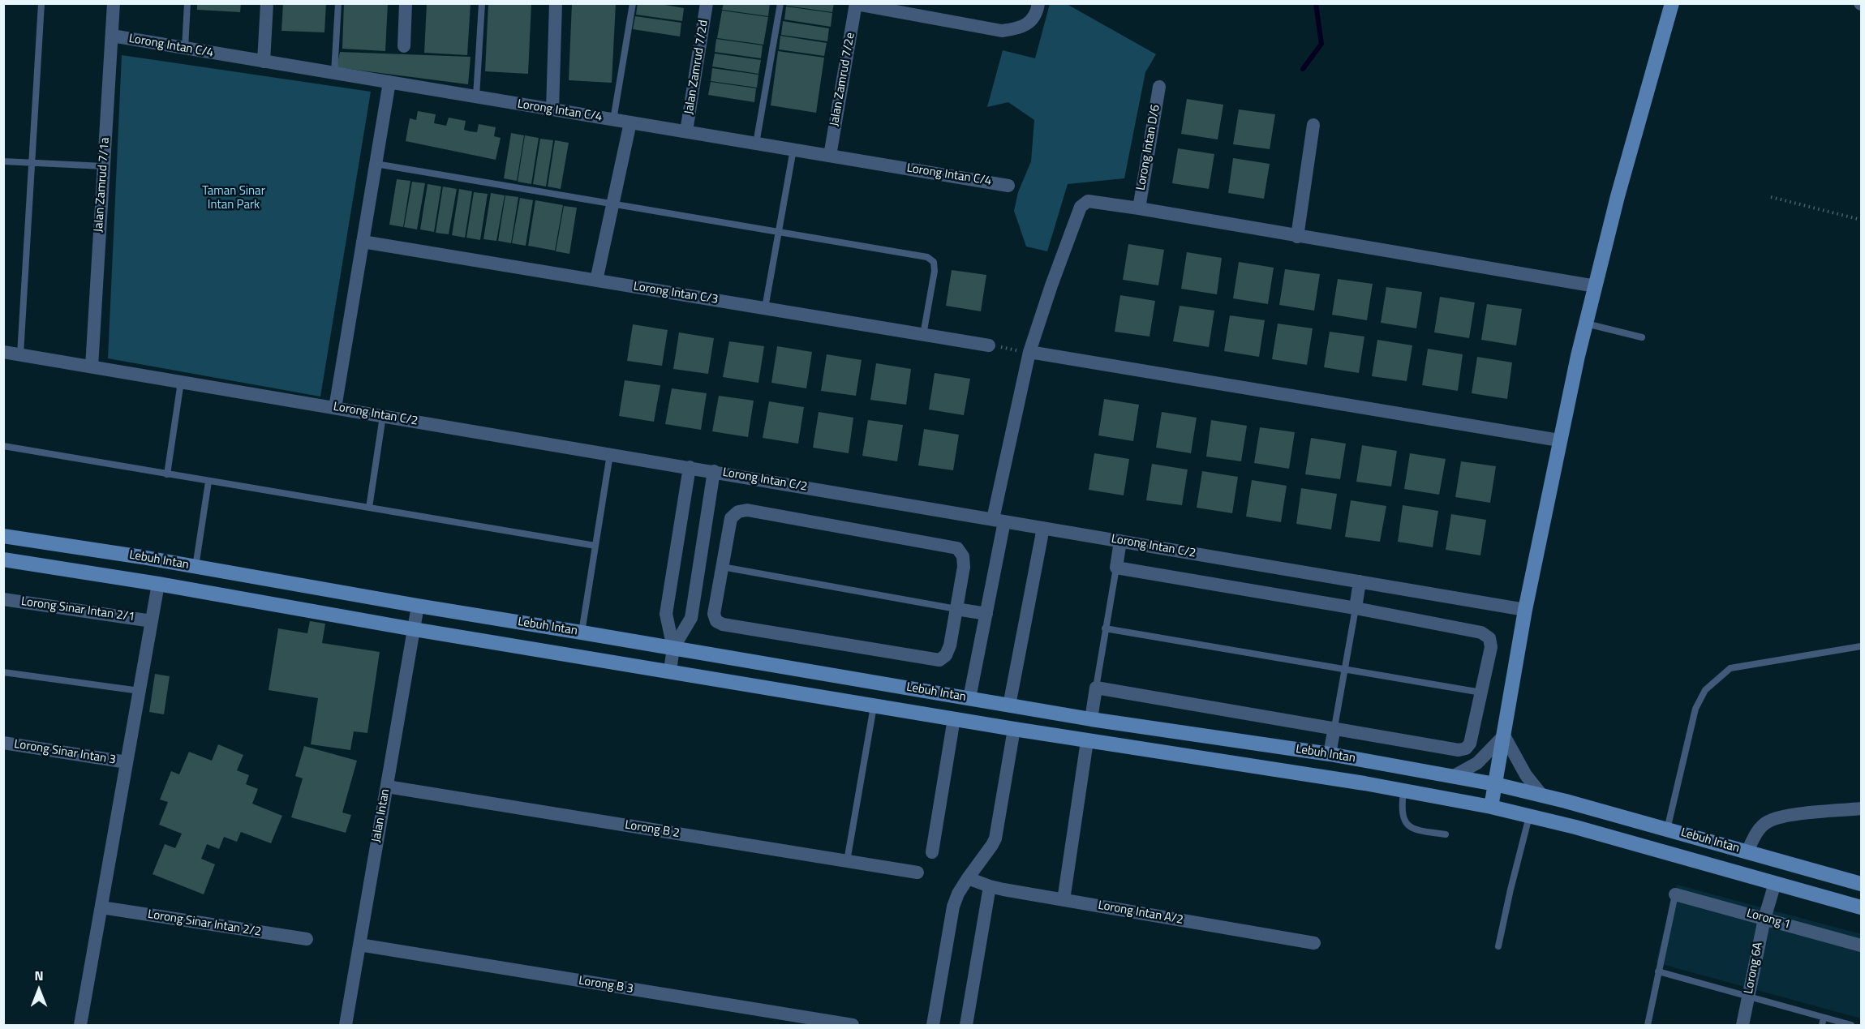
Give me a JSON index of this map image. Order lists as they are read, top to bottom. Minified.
{"streets":{"main road":["Lebuh Intan"],"street":["Lorong Intan C/4","Jalan Zamrud 7/2d","Jalan Zamrud 7/2e","Lorong Intan D/6","Jalan Zamrud 7/1a","Lorong Intan C/3","Lorong Intan C/2","Lorong Sinar Intan 2/1","Lorong Sinar Intan 3","Jalan Intan","Lorong B 2","Lorong Intan A/2","Lorong 1","Lorong Sinar Intan 2/2","Lorong 6A","Lorong B 3"]},"crossings":[["Lorong Intan C/4","Jalan Zamrud 7/2d"],["Lorong Intan C/4","Jalan Zamrud 7/2e"],["Lorong Intan C/4","Jalan Zamrud 7/1a"],["Jalan Zamrud 7/1a","Lorong Intan C/2"],["Lebuh Intan","Jalan Intan"],["Lebuh Intan","Lorong 6A"],["Jalan Intan","Lorong B 2"],["Jalan Intan","Lorong B 3"],["Lorong 1","Lorong 6A"]],"parks":["Taman Sinar Intan Park"],"north":"top"}
